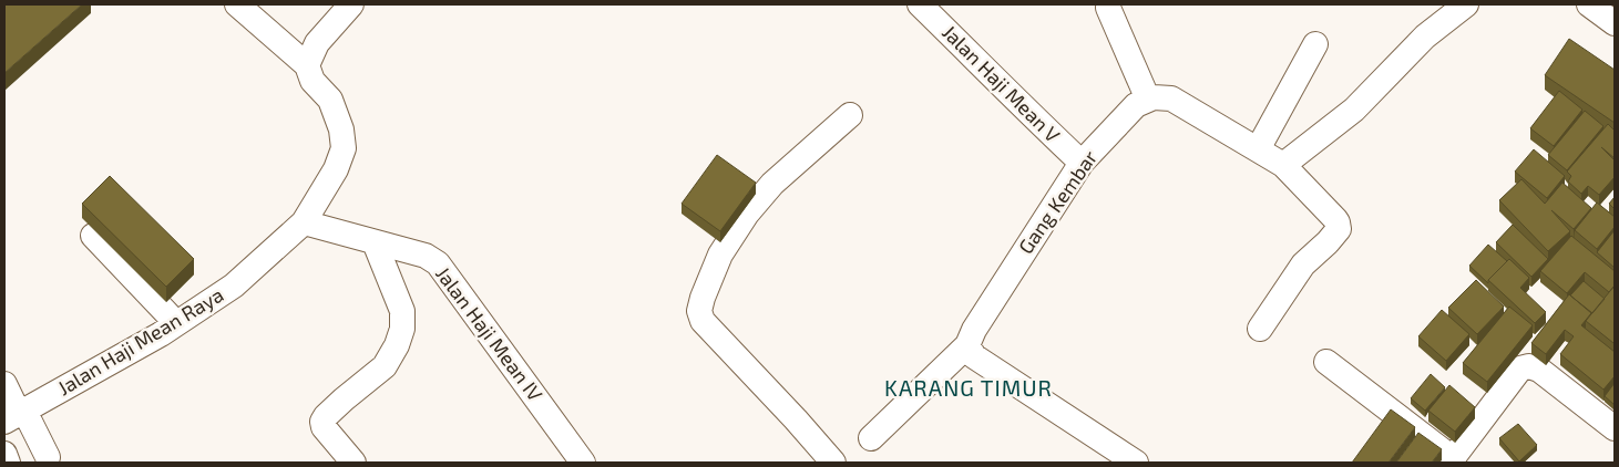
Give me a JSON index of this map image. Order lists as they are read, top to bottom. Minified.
{"streets":{"street":["Jalan Haji Mean V","Gang Kembar","Jalan Haji Mean IV","Jalan Haji Mean Raya"]},"crossings":[["Jalan Haji Mean V","Gang Kembar"],["Jalan Haji Mean IV","Jalan Haji Mean Raya"]],"districts":["KARANG TIMUR"]}
